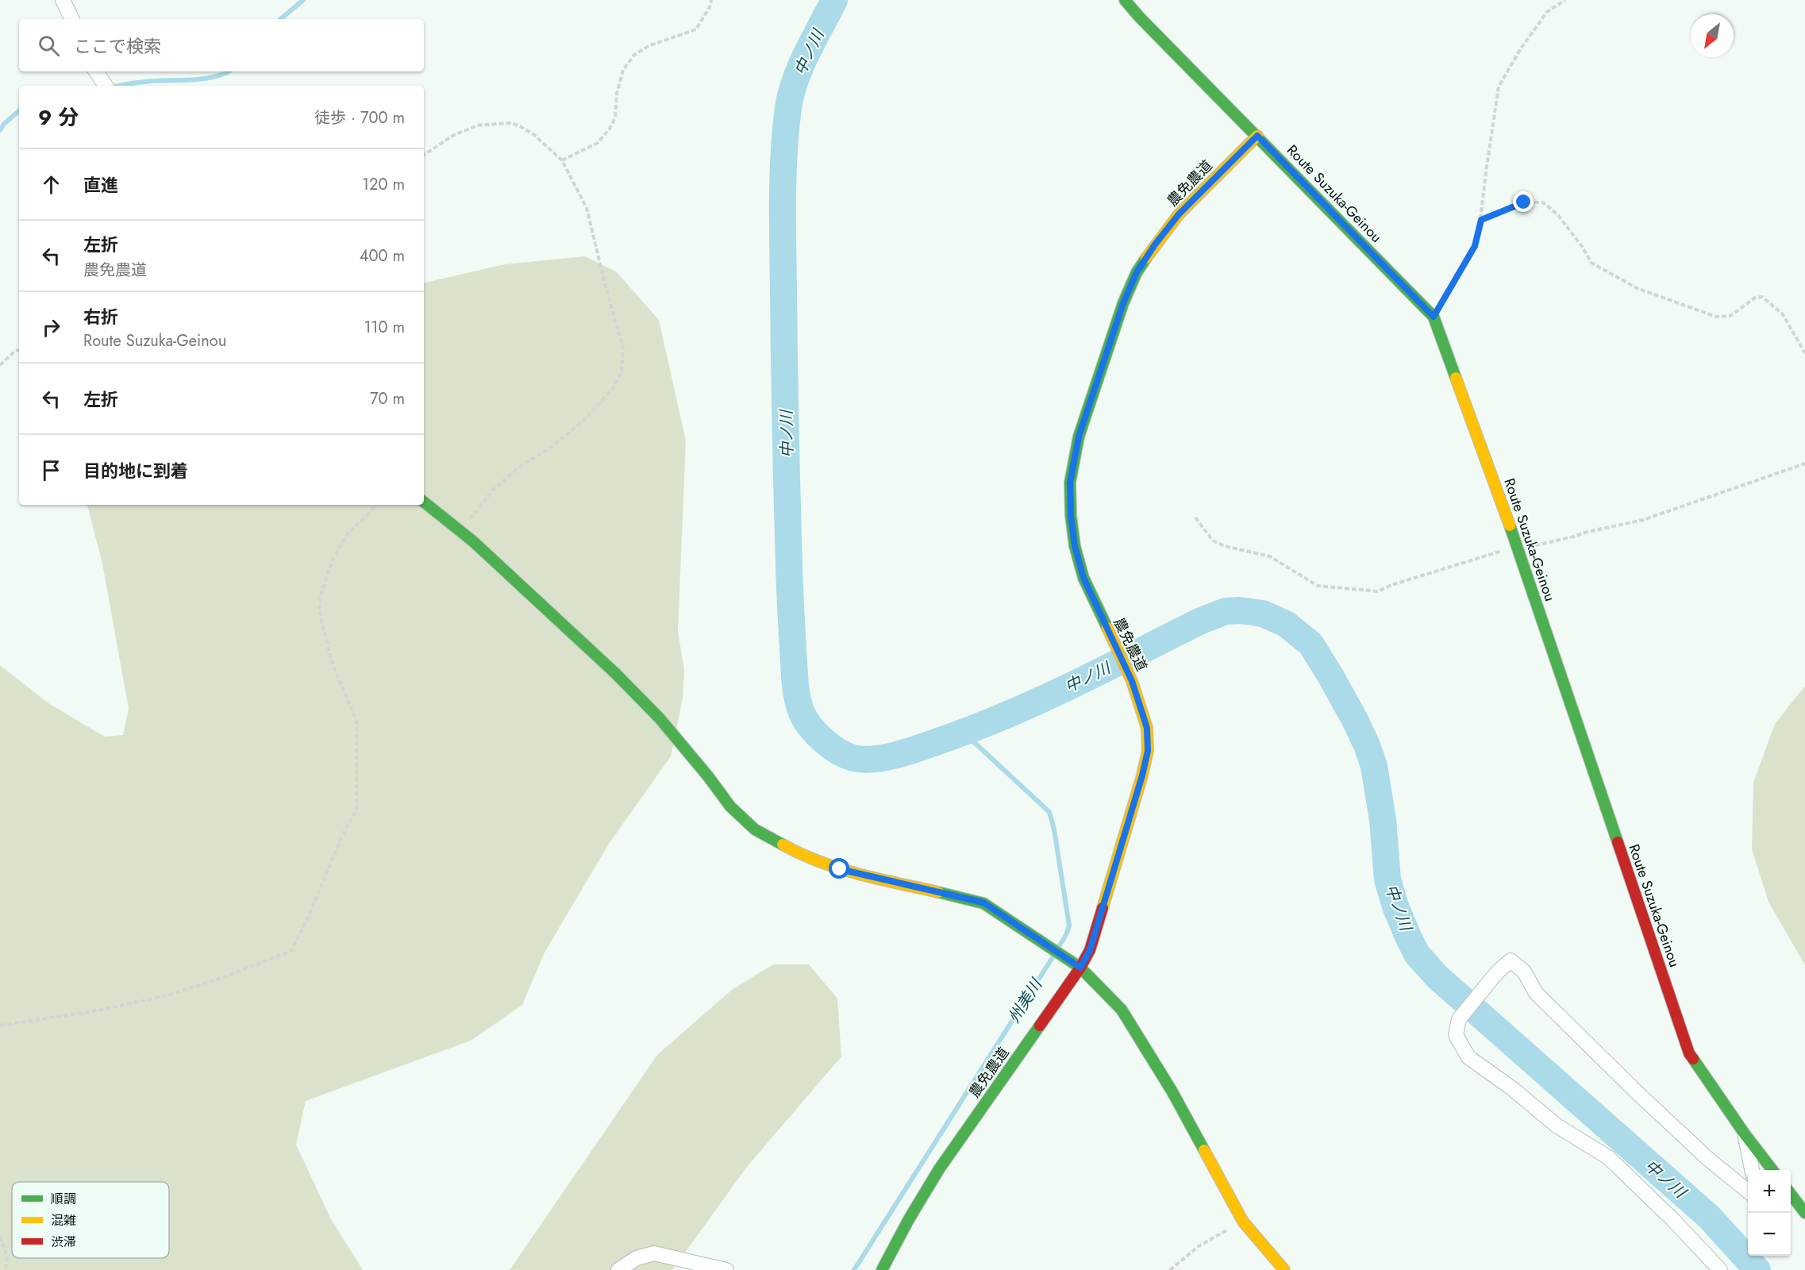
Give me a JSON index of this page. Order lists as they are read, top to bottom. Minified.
{"streets":{"street":["農免農道","Route Suzuka-Geinou"]},"crossings":[["農免農道","Route Suzuka-Geinou"]],"water":["中ノ川","州美川"],"legend":["順調","混雑","渋滞"],"north":"bottom left","page":{"search":"ここで検索","heading":["9 分","徒歩 · 700 m"],"list":[["直進","120 m"],["左折","農免農道","400 m"],["右折","Route Suzuka-Geinou","110 m"],["左折","70 m"],"目的地に到着"],"map_buttons":["+","−"]}}
